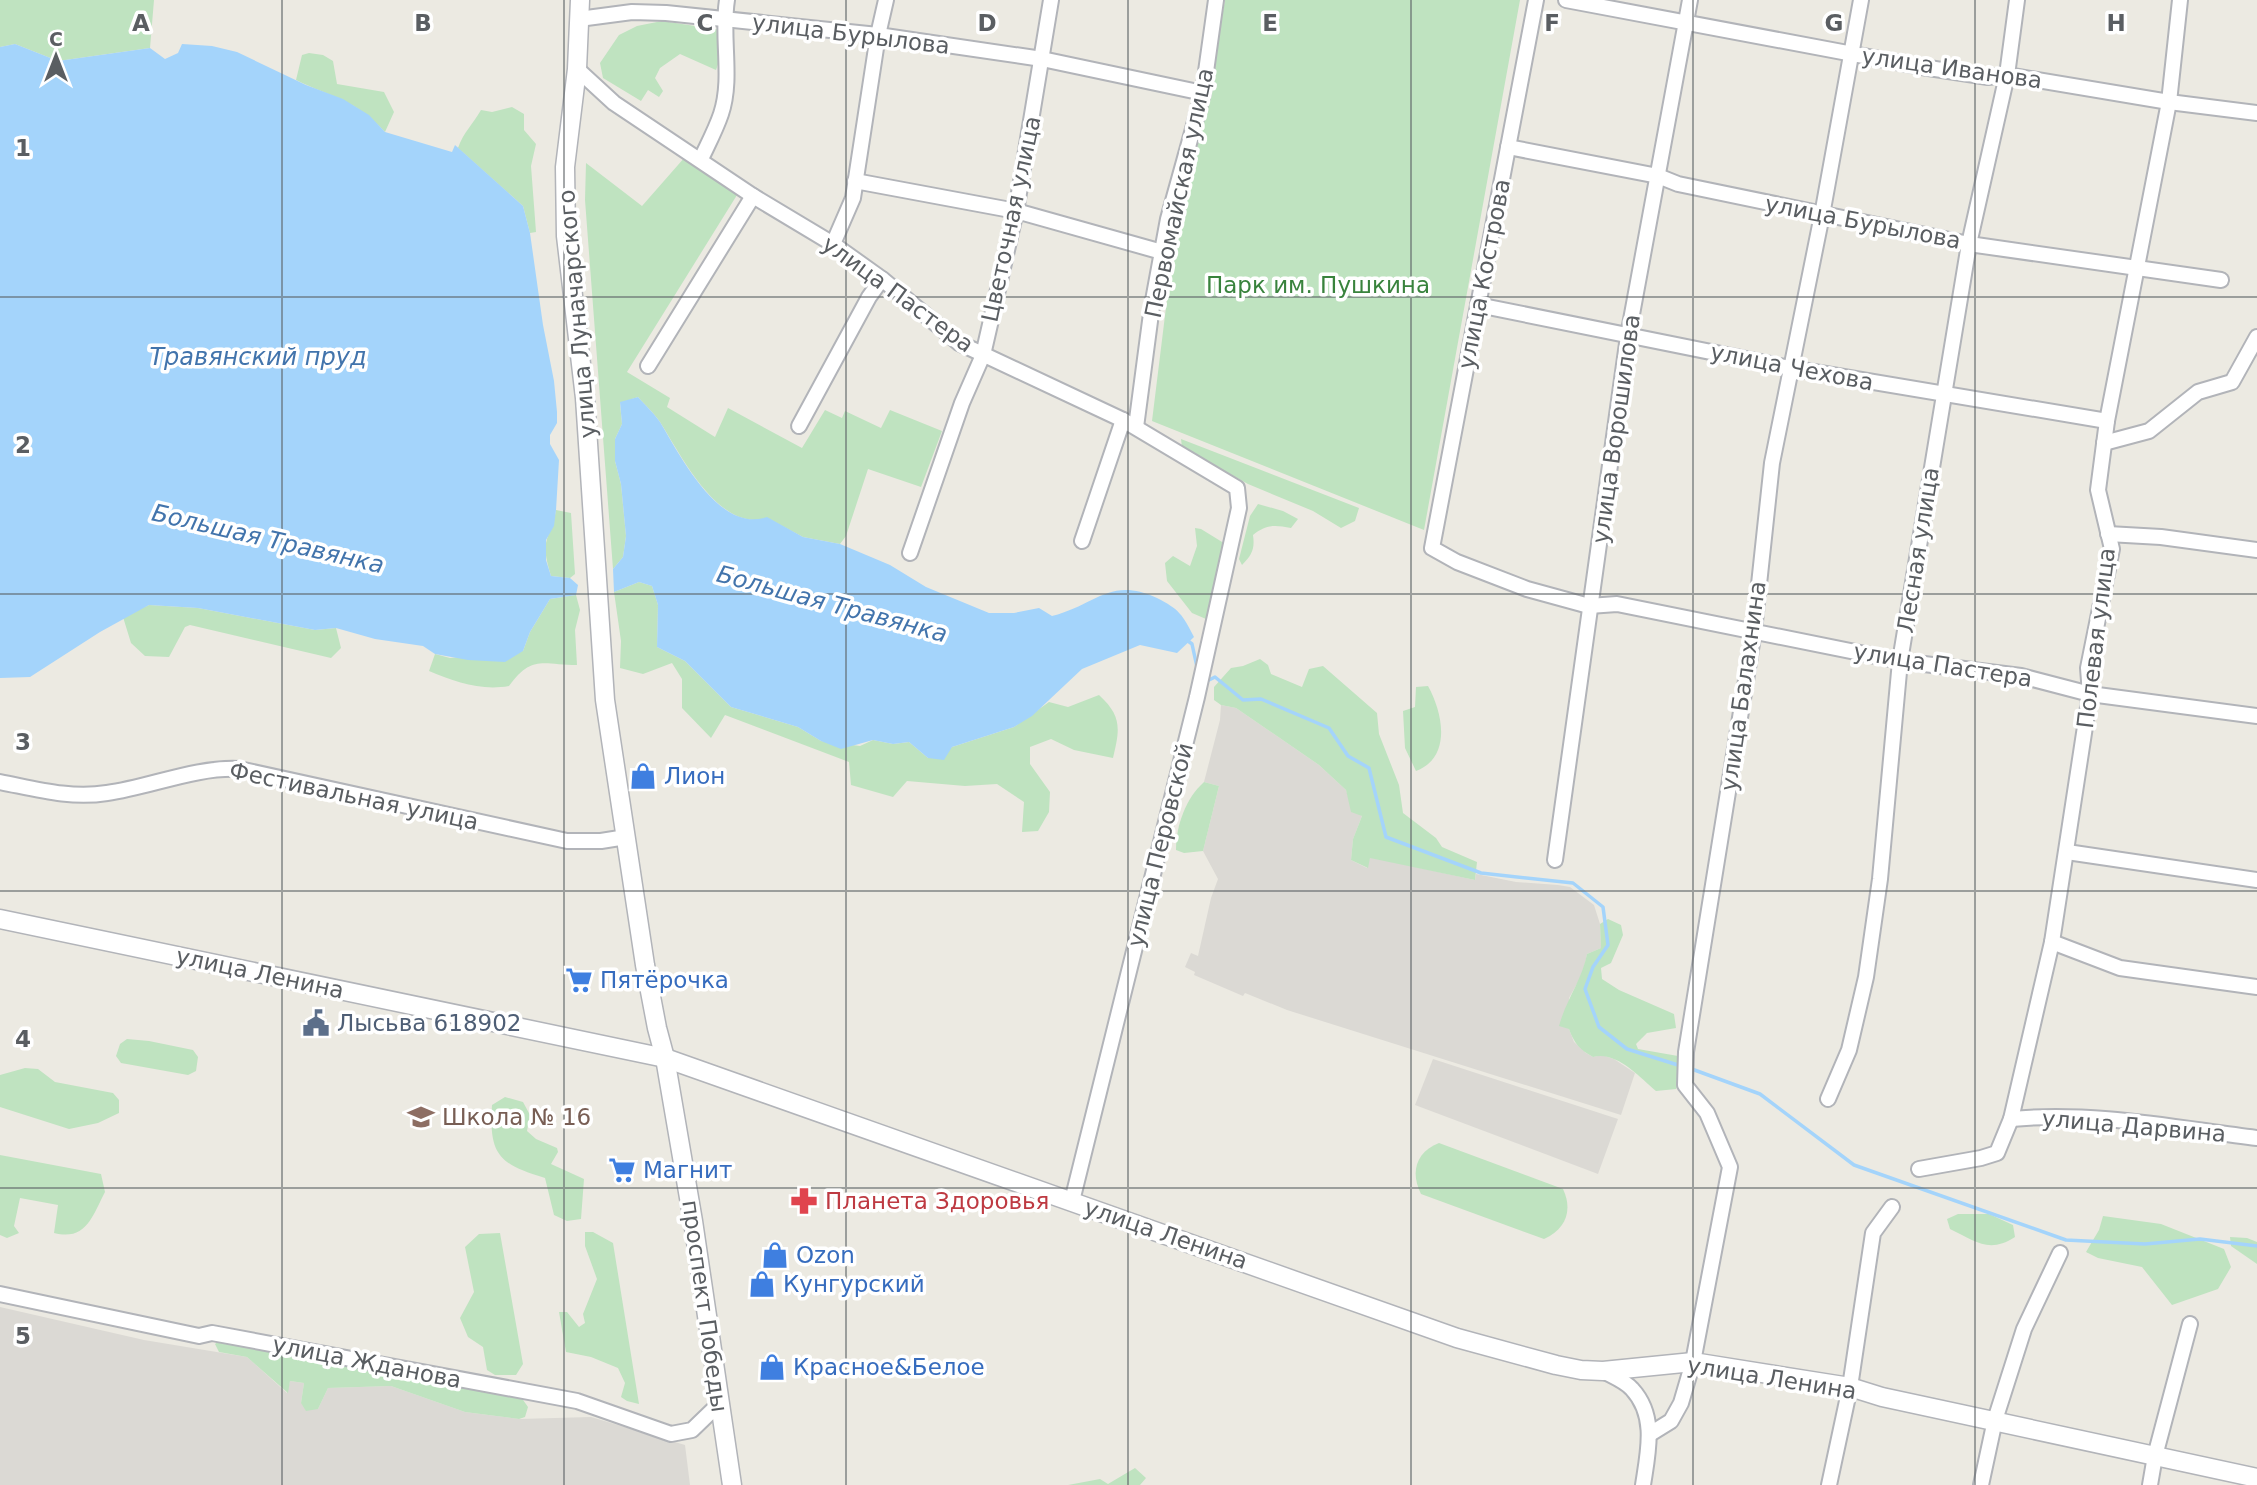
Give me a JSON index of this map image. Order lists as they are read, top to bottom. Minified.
{"streets":{"street":["улица Бурылова","улица Иванова","Первомайская улица","Цветочная улица","улица Кострова","улица Пастера","улица Луначарского","улица Чехова","улица Ворошилова","Лесная улица","Полевая улица","улица Балахнина","Фестивальная улица","улица Перовской","улица Ленина","улица Дарвина","проспект Победы","улица Жданова"]},"crossings":[["улица Бурылова","Первомайская улица"],["улица Бурылова","Цветочная улица"],["улица Бурылова","улица Кострова"],["улица Бурылова","улица Луначарского"],["улица Бурылова","улица Ворошилова"],["улица Бурылова","Лесная улица"],["улица Бурылова","Полевая улица"],["улица Бурылова","улица Балахнина"],["улица Иванова","улица Ворошилова"],["улица Иванова","Лесная улица"],["улица Иванова","Полевая улица"],["улица Иванова","улица Балахнина"],["Первомайская улица","улица Пастера"],["Цветочная улица","улица Пастера"],["улица Кострова","улица Пастера"],["улица Кострова","улица Чехова"],["улица Пастера","улица Луначарского"],["улица Пастера","улица Ворошилова"],["улица Пастера","Лесная улица"],["улица Пастера","Полевая улица"],["улица Пастера","улица Балахнина"],["улица Пастера","улица Перовской"],["улица Луначарского","проспект Победы"],["улица Чехова","улица Ворошилова"],["улица Чехова","Лесная улица"],["улица Чехова","Полевая улица"],["улица Чехова","улица Балахнина"],["Полевая улица","улица Дарвина"],["улица Балахнина","улица Ленина"],["Фестивальная улица","проспект Победы"],["улица Перовской","улица Ленина"],["улица Ленина","проспект Победы"],["проспект Победы","улица Жданова"]],"water":["Травянский пруд","Большая Травянка"],"parks":["Парк им. Пушкина"],"places":{"shop":["Лион","Ozon","Кунгурский","Красное&Белое"],"supermarket":["Пятёрочка","Магнит"],"public building":["Лысьва 618902"],"school or university":["Школа № 16"],"pharmacy":["Планета Здоровья"]},"north":"top","grid":{"columns":["A","B","C","D","E","F","G","H"],"rows":["1","2","3","4","5"]}}
